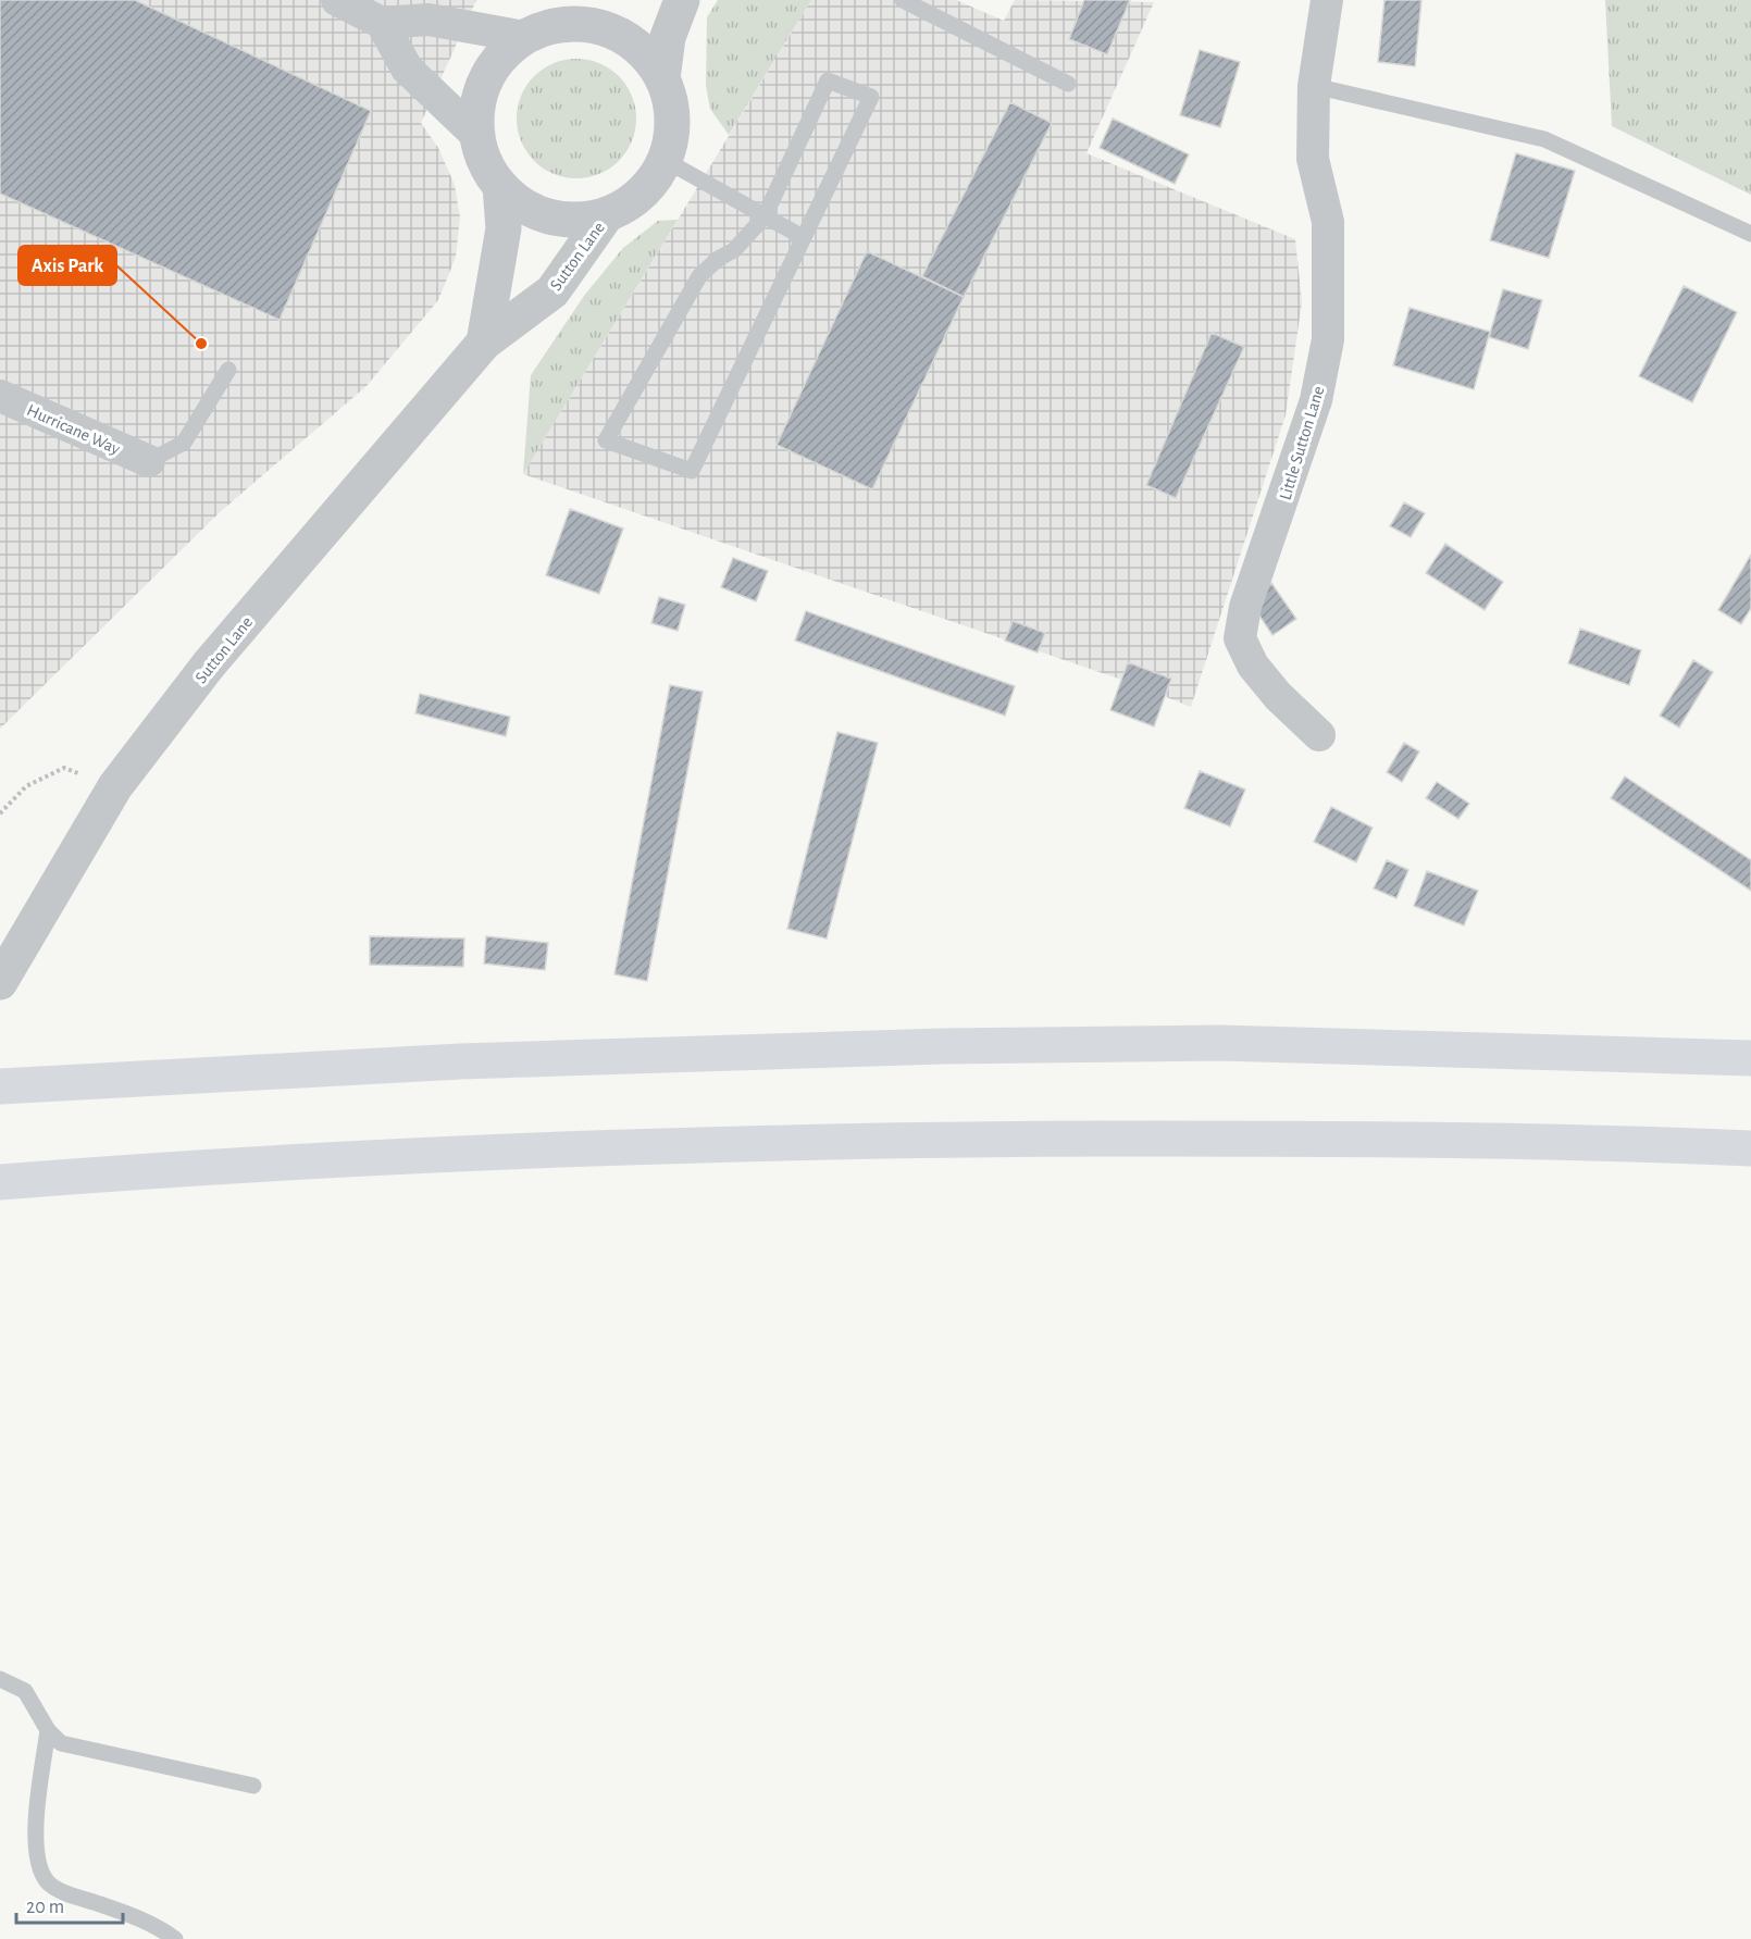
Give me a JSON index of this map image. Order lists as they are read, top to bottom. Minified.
{"streets":{"street":["Sutton Lane","Hurricane Way","Little Sutton Lane"]},"places":["Axis Park"],"scale_bar":"20 m"}
